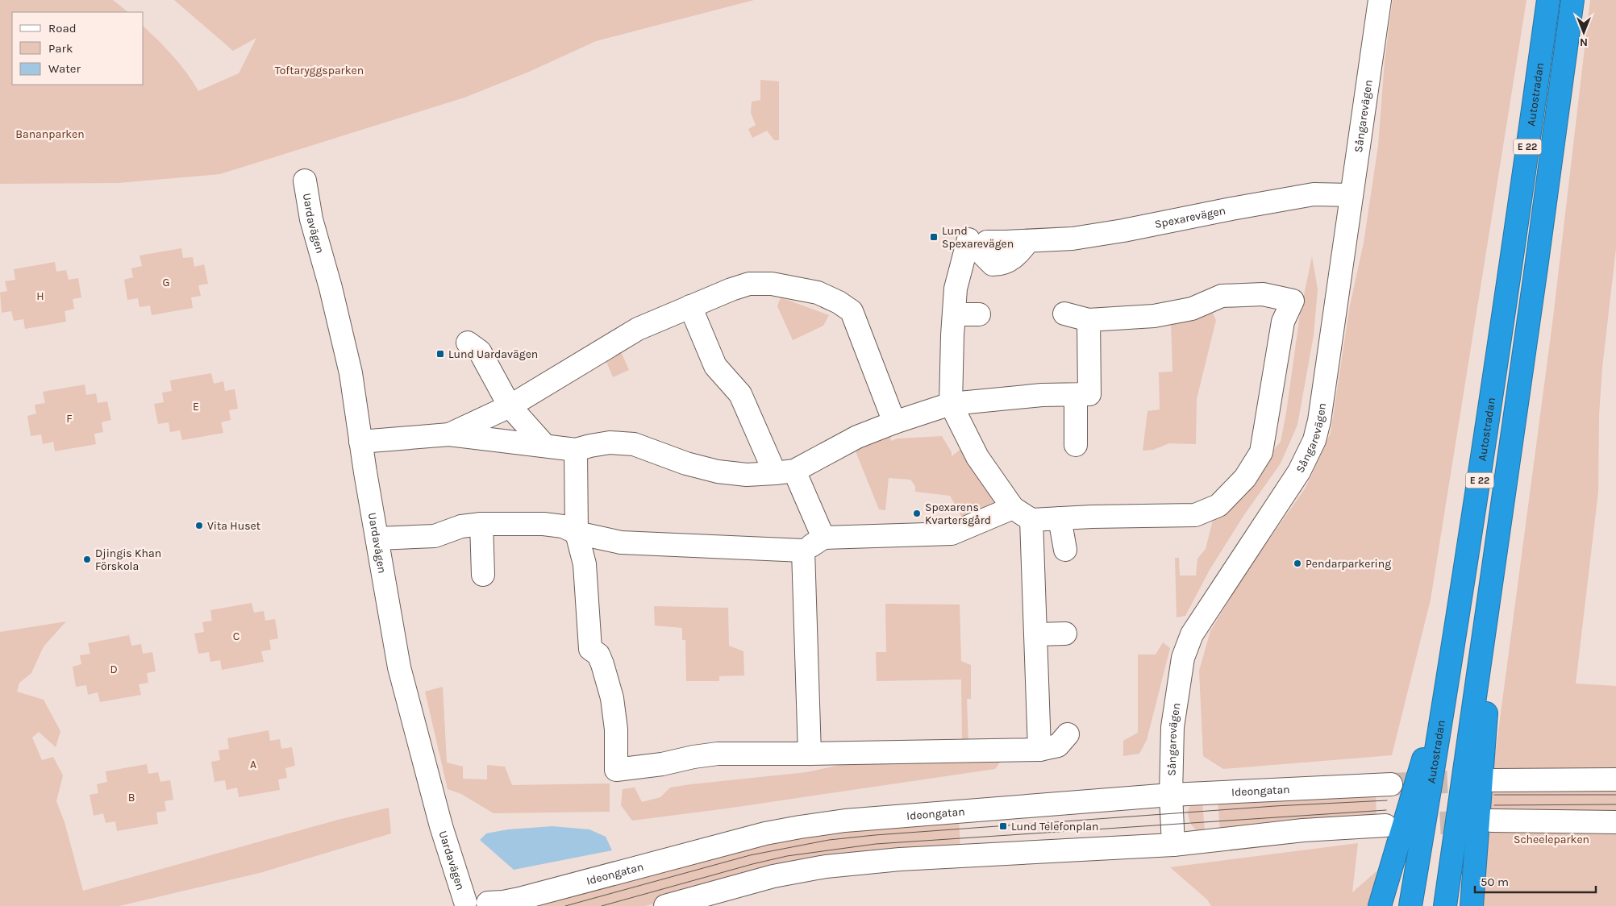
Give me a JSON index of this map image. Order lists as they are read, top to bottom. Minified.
{"streets":{"highway":["Autostradan","E 22"],"street":["Sångarevägen","Spexarevägen","Uardavägen","Ideongatan"]},"crossings":[["Sångarevägen","Spexarevägen"],["Sångarevägen","Ideongatan"],["Uardavägen","Ideongatan"]],"parks":["Toftaryggsparken","Bananparken","G","H","E","F","C","D","A","B","Scheeleparken"],"places":{"transit":["Lund Spexarevägen","Lund Uardavägen","Lund Telefonplan"],"other":["Spexarens Kvartersgård","Vita Huset","Djingis Khan Förskola","Pendarparkering"]},"legend":["Road","Park","Water"],"scale_bar":"50 m","north":"bottom"}
